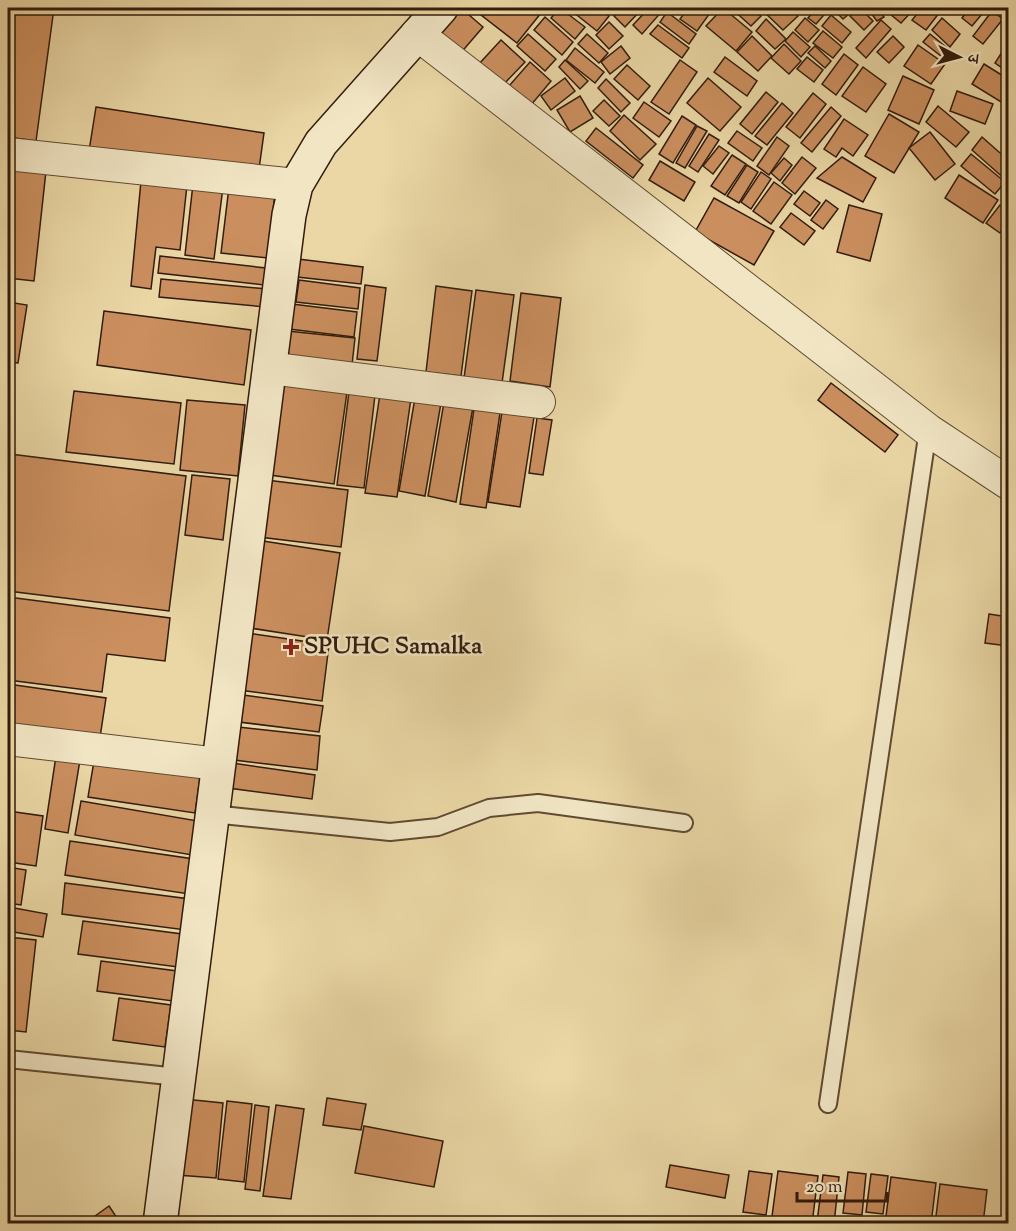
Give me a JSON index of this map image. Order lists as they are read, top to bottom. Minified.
{"places":{"health":["SPUHC Samalka"]},"scale_bar":"20 m","north":"right"}
